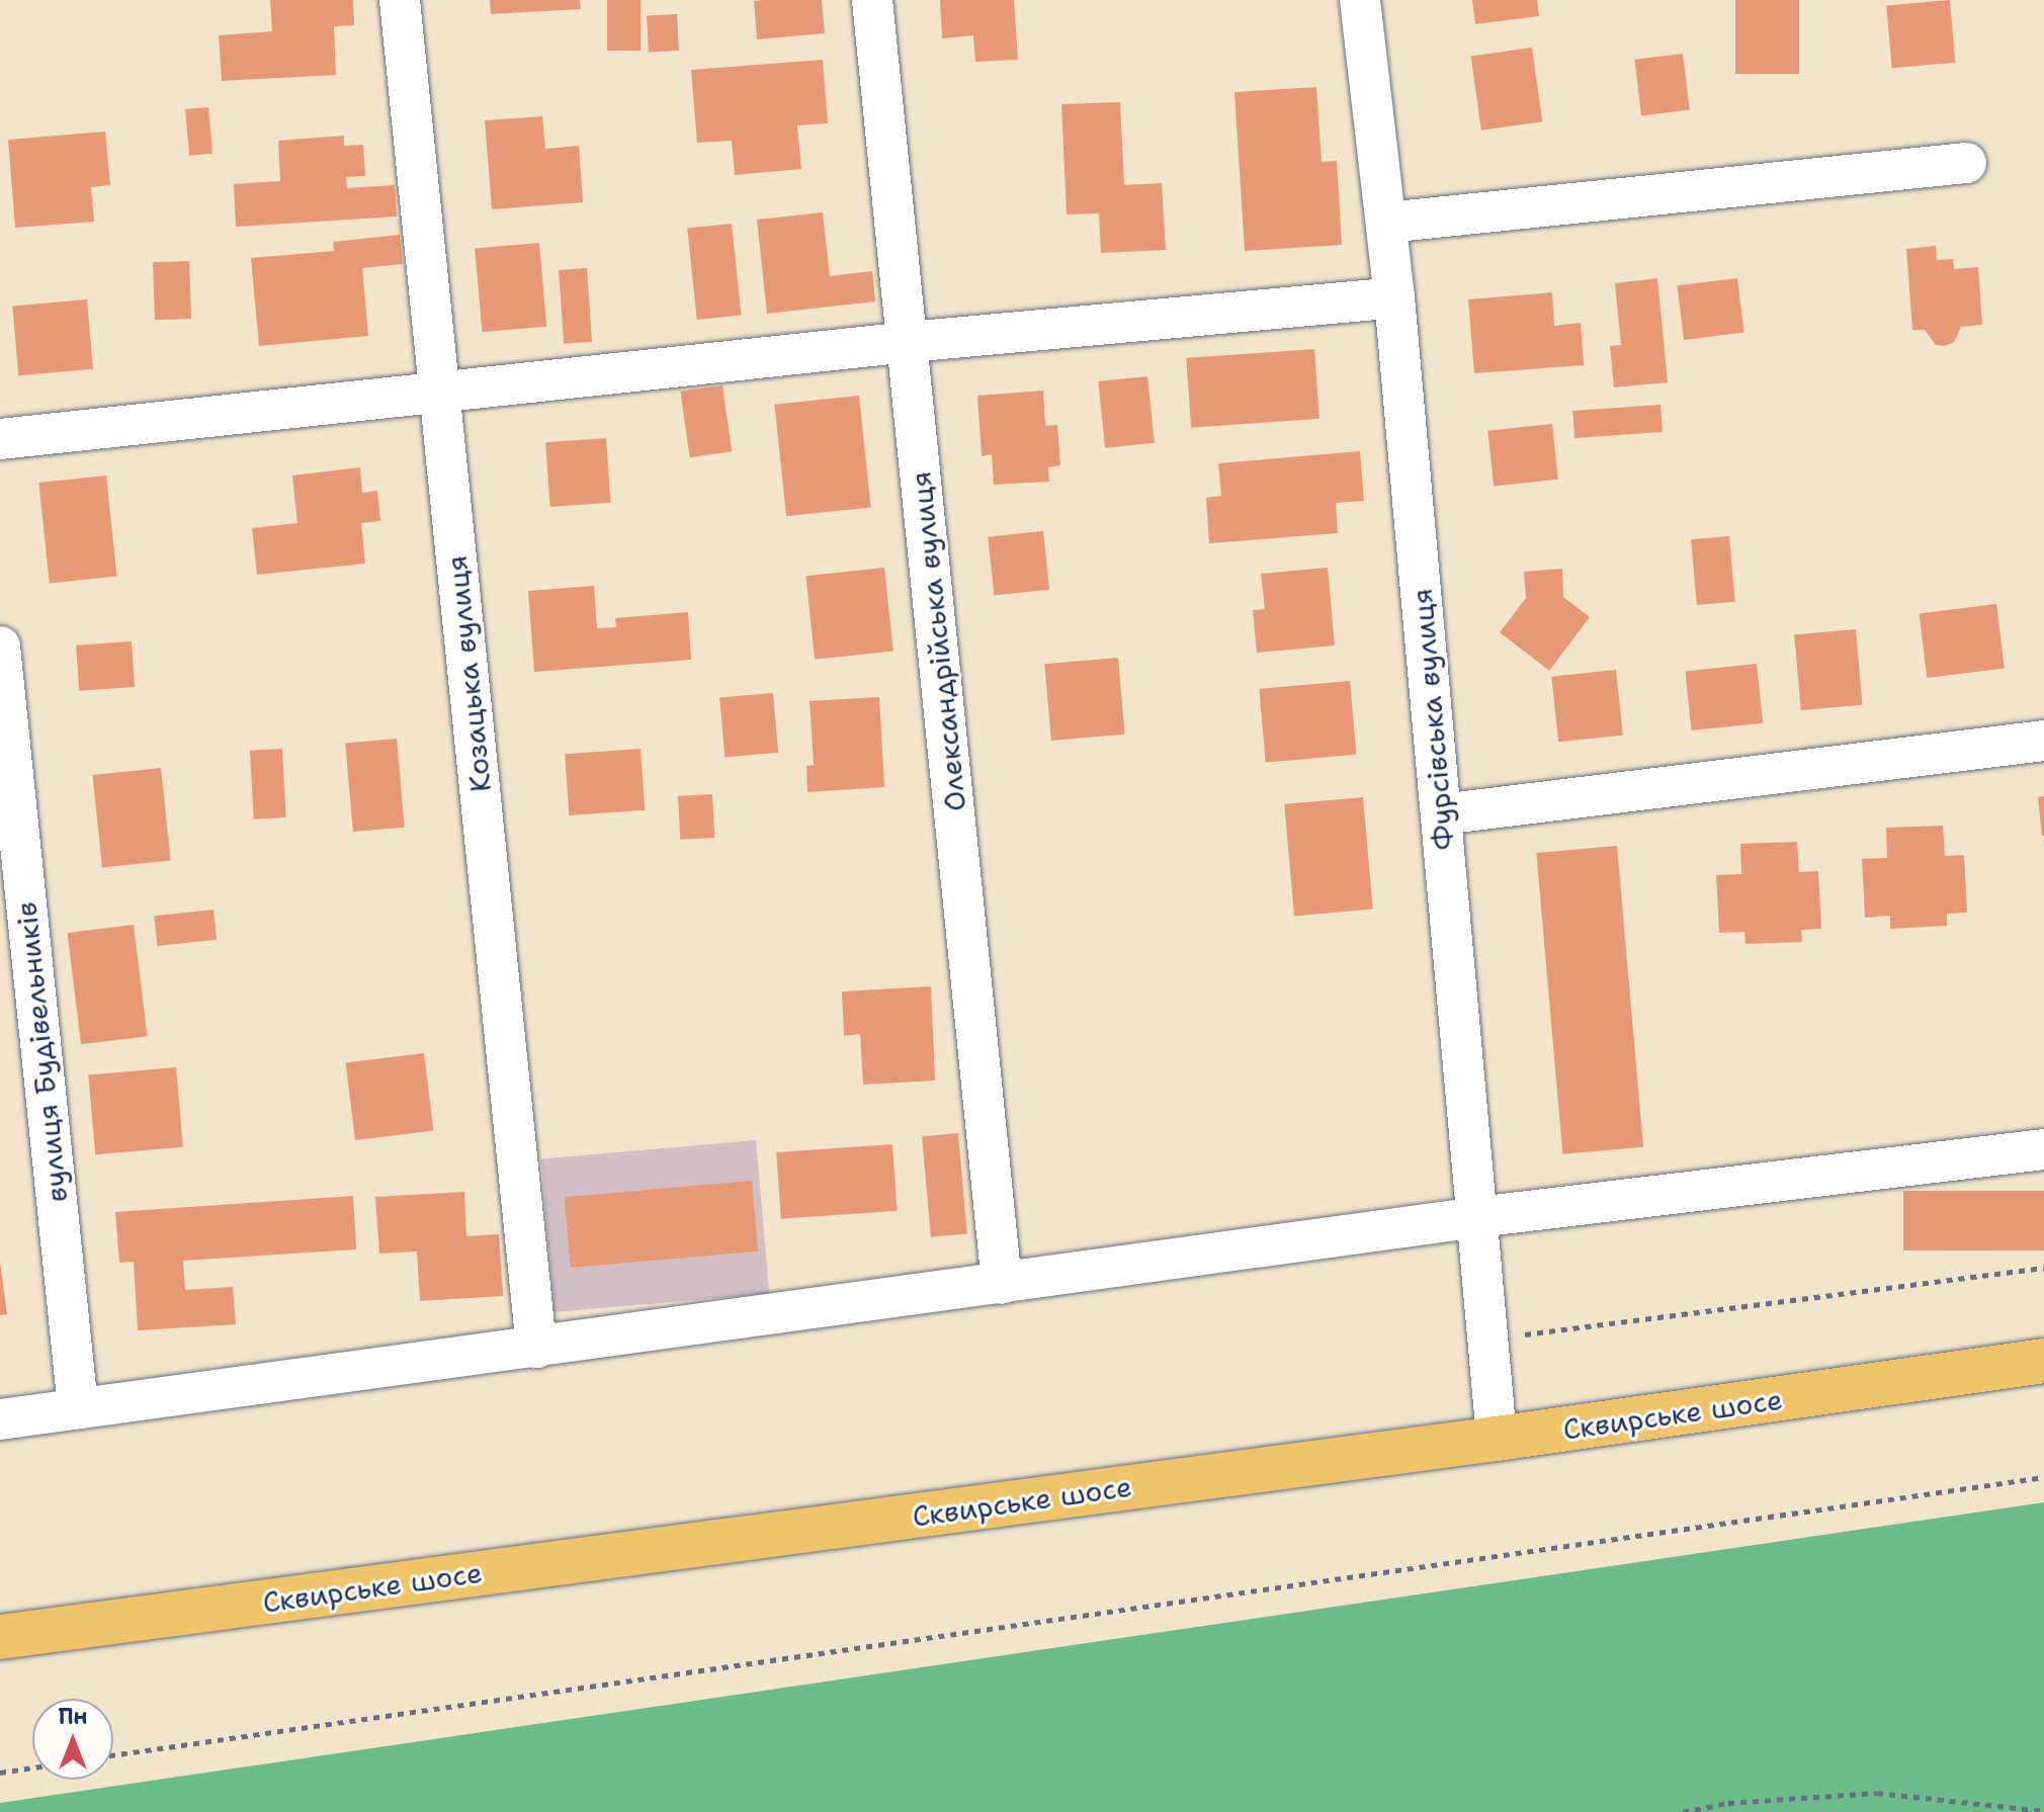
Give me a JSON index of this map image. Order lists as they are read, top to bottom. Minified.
{"streets":{"main road":["Сквирське шосе"],"street":["Олександрійська вулиця","Козацька вулиця","Фурсівська вулиця","вулиця Будівельників"]},"crossings":[["Фурсівська вулиця","Сквирське шосе"]],"north":"top"}
